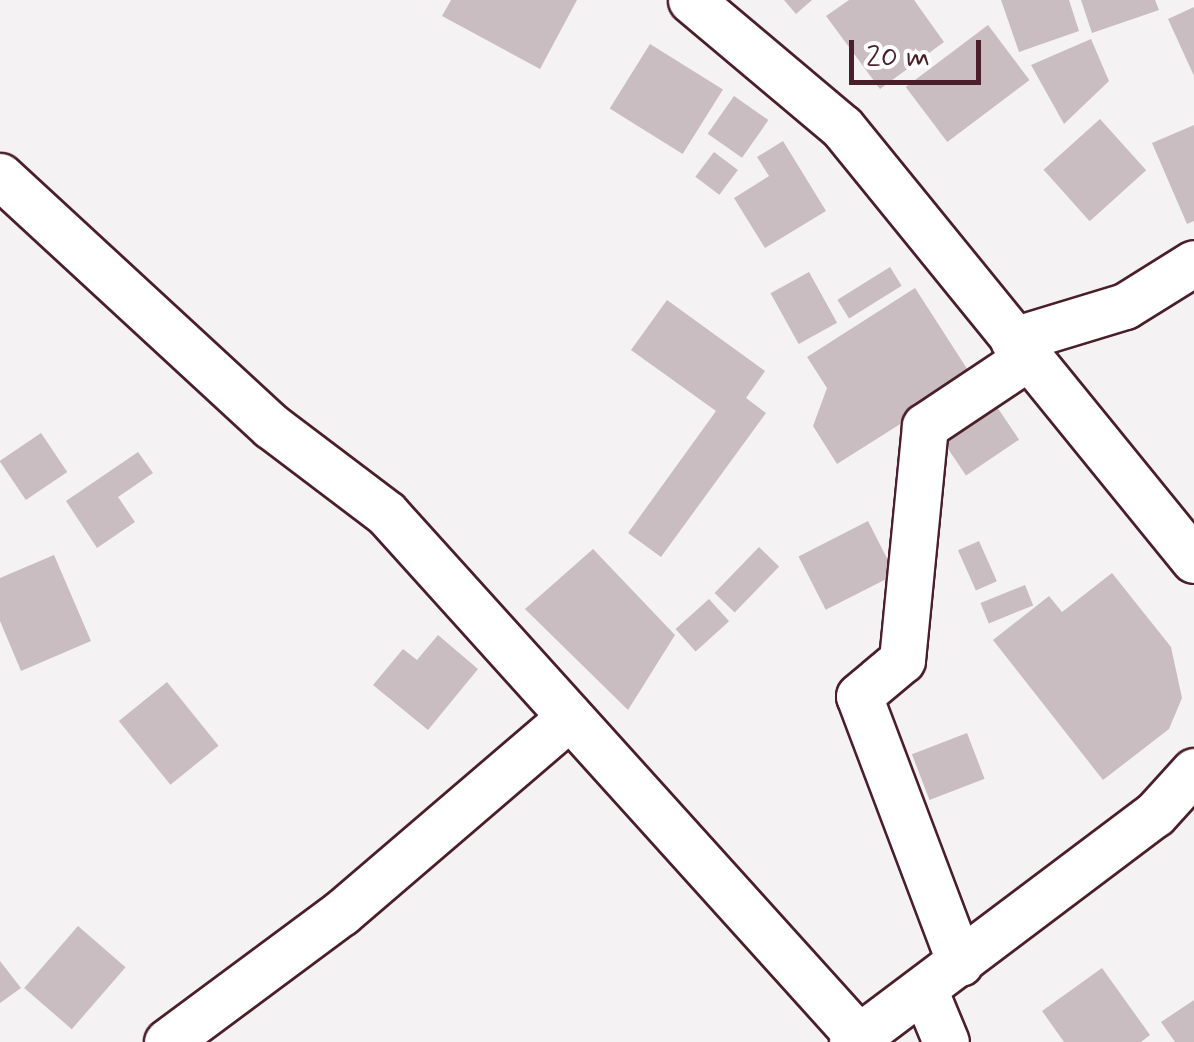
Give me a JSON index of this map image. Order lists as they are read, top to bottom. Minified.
{"scale_bar":"20 m"}
